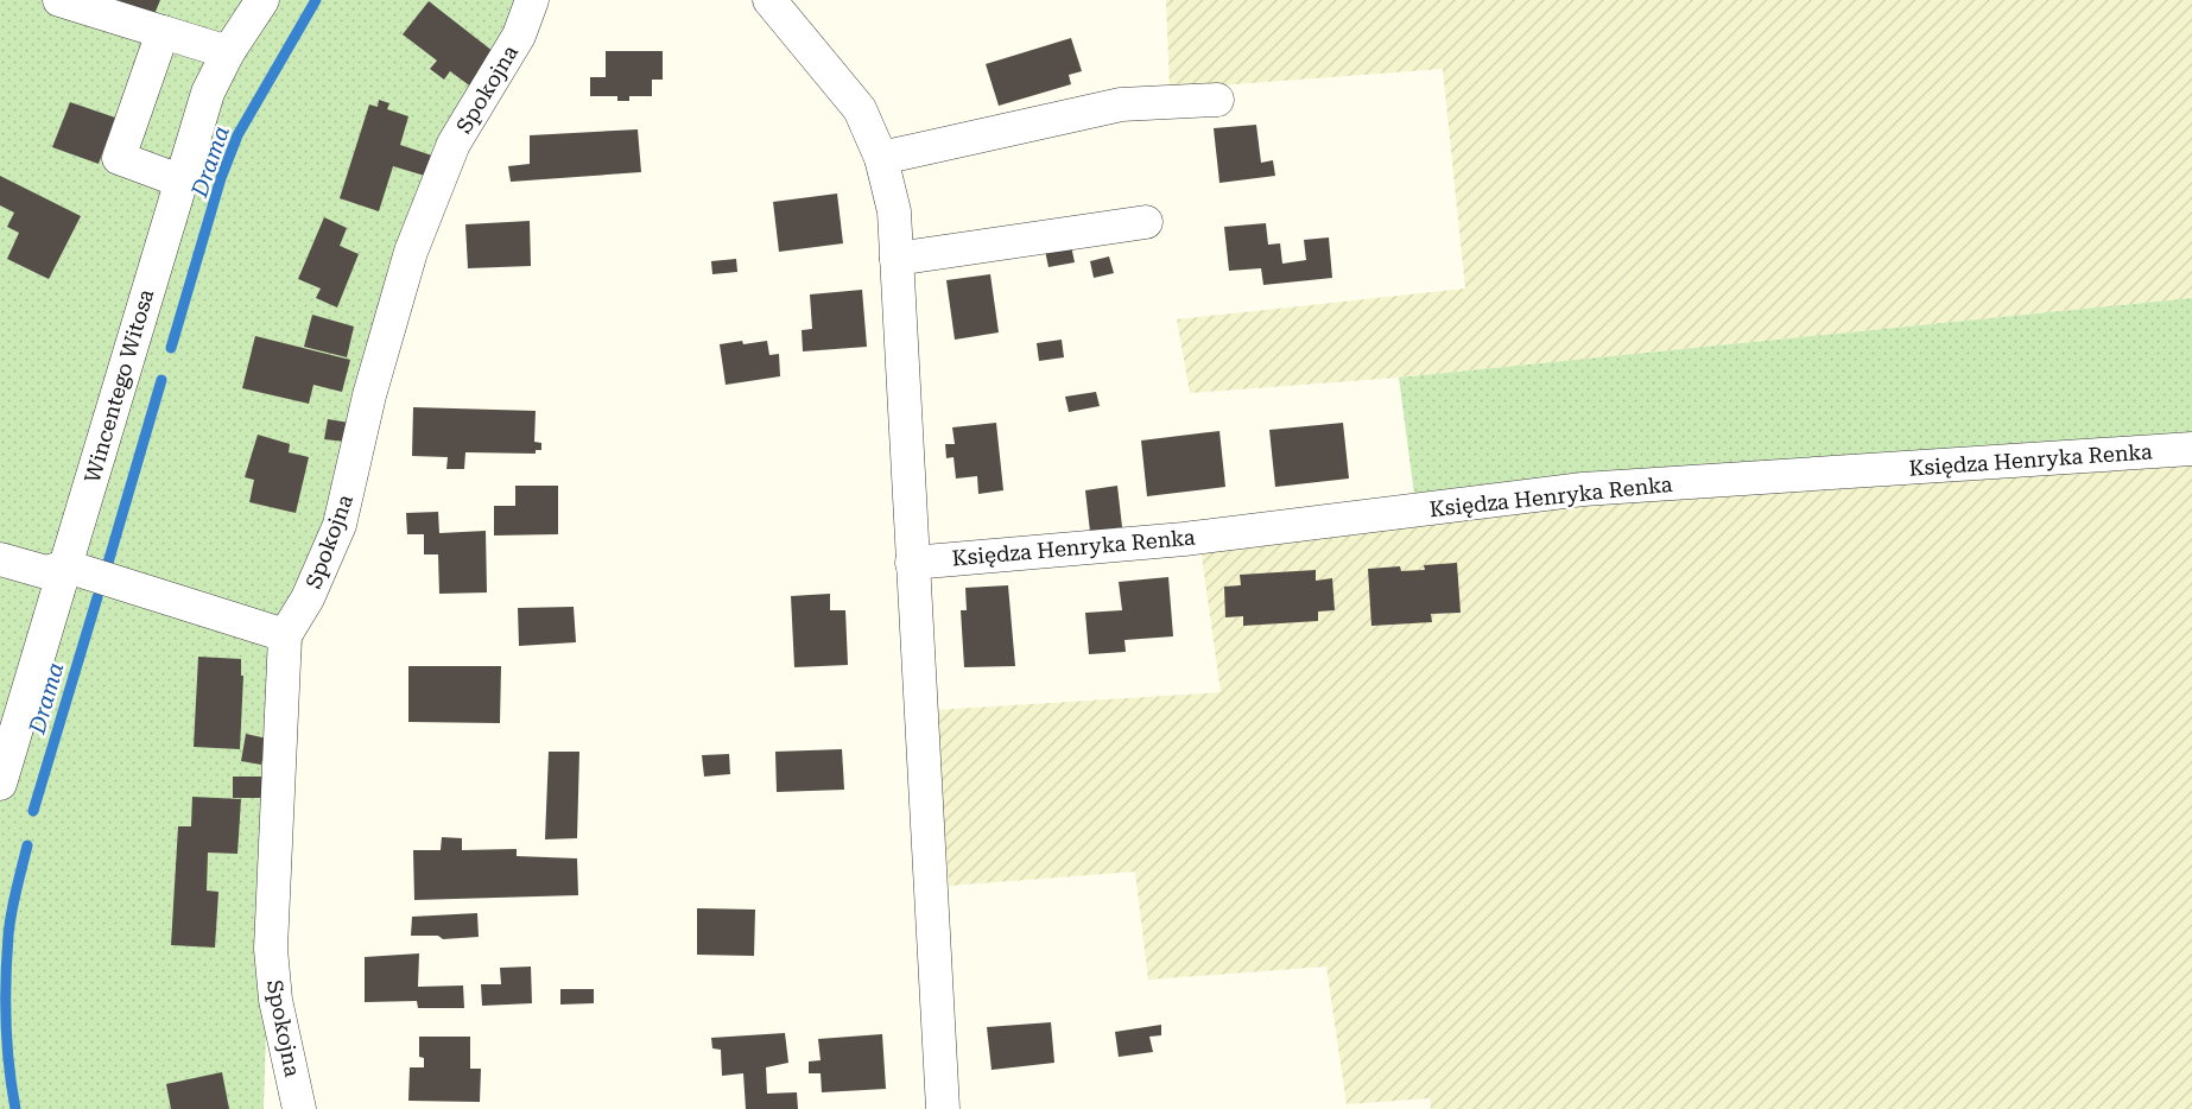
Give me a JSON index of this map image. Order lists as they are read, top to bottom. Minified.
{"streets":{"street":["Spokojna","Wincentego Witosa","Księdza Henryka Renka"]},"water":["Drama"]}
